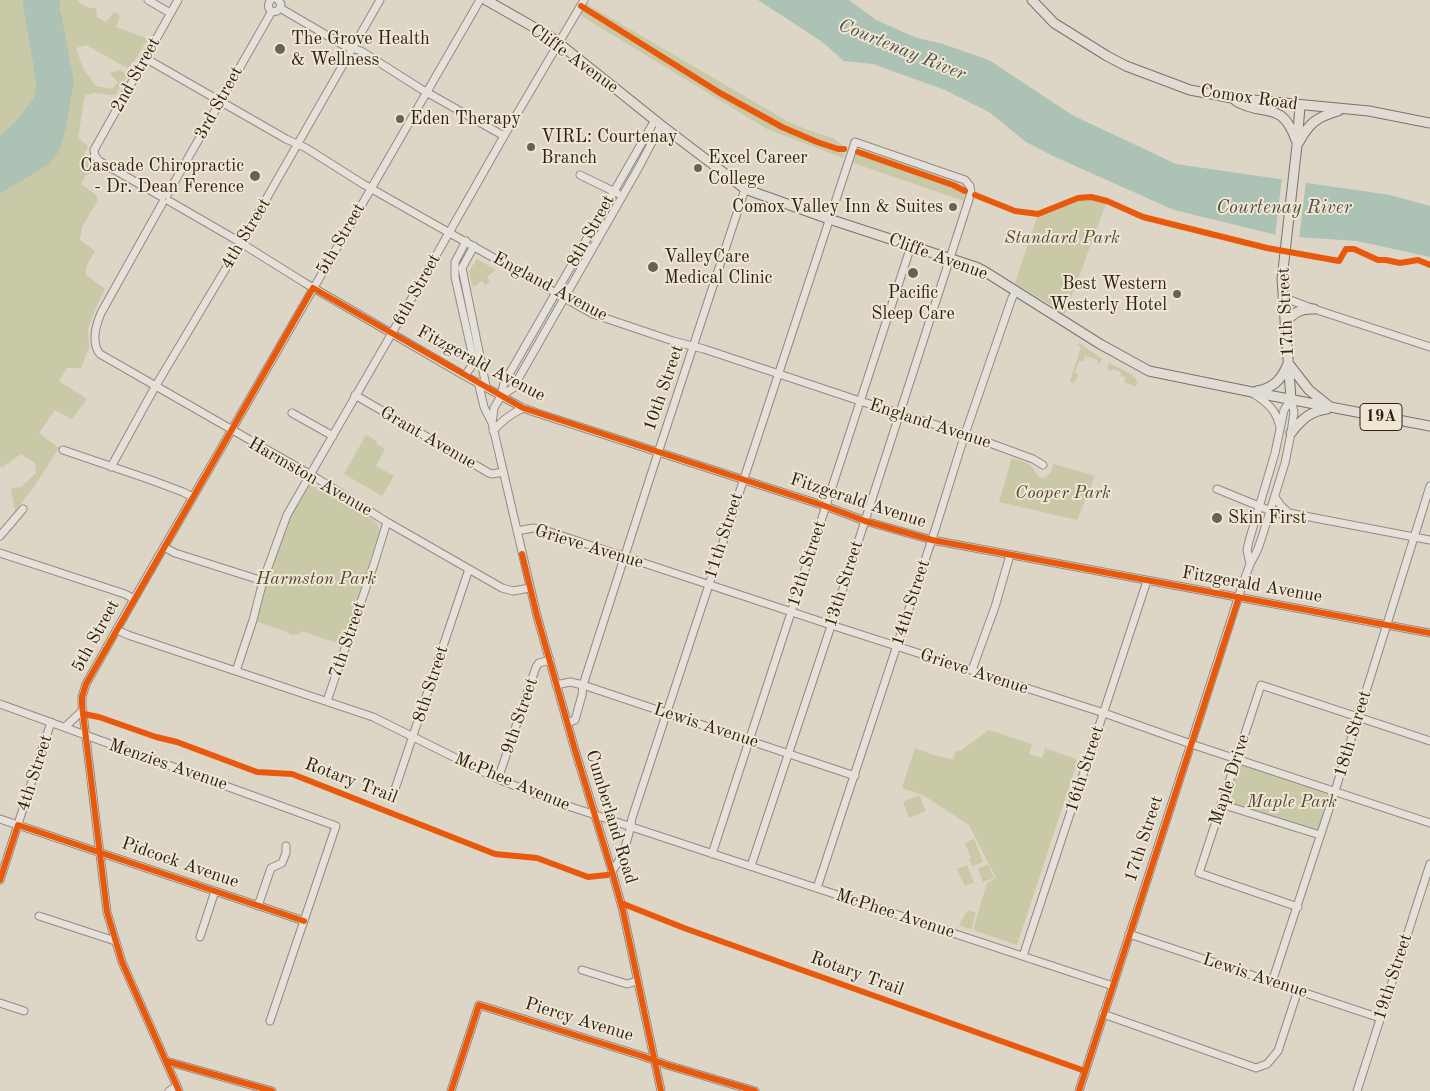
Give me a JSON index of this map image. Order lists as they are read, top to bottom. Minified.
{"streets":{"main road":["Cliffe Avenue","Comox Road","17th Street","19A"],"street":["2nd Street","3rd Street","8th Street","4th Street","5th Street","England Avenue","6th Street","Fitzgerald Avenue","10th Street","Grant Avenue","Harmston Avenue","11th Street","Grieve Avenue","12th Street","13th Street","14th Street","7th Street","9th Street","Lewis Avenue","18th Street","Menzies Avenue","16th Street","Maple Drive","McPhee Avenue","Cumberland Road","Pidcock Avenue","19th Street","Piercy Avenue"],"cycle path":["Rotary Trail"]},"crossings":[["Cliffe Avenue","8th Street"],["Cliffe Avenue","6th Street"],["Cliffe Avenue","17th Street"],["Cliffe Avenue","10th Street"],["Cliffe Avenue","11th Street"],["Cliffe Avenue","12th Street"],["Cliffe Avenue","13th Street"],["Cliffe Avenue","14th Street"],["2nd Street","England Avenue"],["2nd Street","Fitzgerald Avenue"],["Comox Road","17th Street"],["3rd Street","England Avenue"],["3rd Street","Fitzgerald Avenue"],["3rd Street","Harmston Avenue"],["8th Street","England Avenue"],["8th Street","Fitzgerald Avenue"],["8th Street","Harmston Avenue"],["8th Street","McPhee Avenue"],["8th Street","Cumberland Road"],["4th Street","England Avenue"],["4th Street","Fitzgerald Avenue"],["4th Street","Harmston Avenue"],["4th Street","Menzies Avenue"],["4th Street","Pidcock Avenue"],["5th Street","England Avenue"],["5th Street","Fitzgerald Avenue"],["5th Street","Harmston Avenue"],["5th Street","Menzies Avenue"],["5th Street","McPhee Avenue"],["5th Street","Pidcock Avenue"],["England Avenue","6th Street"],["England Avenue","10th Street"],["England Avenue","11th Street"],["England Avenue","12th Street"],["England Avenue","13th Street"],["England Avenue","14th Street"],["6th Street","Fitzgerald Avenue"],["6th Street","Grant Avenue"],["6th Street","Harmston Avenue"],["6th Street","McPhee Avenue"],["17th Street","Fitzgerald Avenue"],["17th Street","Grieve Avenue"],["17th Street","Lewis Avenue"],["17th Street","McPhee Avenue"],["Fitzgerald Avenue","10th Street"],["Fitzgerald Avenue","11th Street"],["Fitzgerald Avenue","12th Street"],["Fitzgerald Avenue","13th Street"],["Fitzgerald Avenue","14th Street"],["Fitzgerald Avenue","18th Street"],["Fitzgerald Avenue","16th Street"],["Fitzgerald Avenue","Cumberland Road"],["10th Street","Grieve Avenue"],["10th Street","Lewis Avenue"],["10th Street","Cumberland Road"],["Grant Avenue","Cumberland Road"],["Harmston Avenue","7th Street"],["Harmston Avenue","Cumberland Road"],["11th Street","Grieve Avenue"],["11th Street","13th Street"],["11th Street","Lewis Avenue"],["11th Street","McPhee Avenue"],["11th Street","Cumberland Road"],["Grieve Avenue","12th Street"],["Grieve Avenue","13th Street"],["Grieve Avenue","14th Street"],["Grieve Avenue","18th Street"],["Grieve Avenue","16th Street"],["Grieve Avenue","Maple Drive"],["Grieve Avenue","Cumberland Road"],["12th Street","Lewis Avenue"],["12th Street","McPhee Avenue"],["13th Street","Lewis Avenue"],["13th Street","McPhee Avenue"],["14th Street","Lewis Avenue"],["14th Street","McPhee Avenue"],["7th Street","McPhee Avenue"],["9th Street","McPhee Avenue"],["9th Street","Cumberland Road"],["Lewis Avenue","18th Street"],["Lewis Avenue","Cumberland Road"],["Lewis Avenue","19th Street"],["18th Street","Maple Drive"],["Menzies Avenue","Pidcock Avenue"],["16th Street","McPhee Avenue"],["McPhee Avenue","Cumberland Road"],["Cumberland Road","Piercy Avenue"]],"water":["Courtenay River"],"parks":["Standard Park","Cooper Park","Harmston Park","Maple Park"],"places":["The Grove Health & Wellness","Eden Therapy","VIRL: Courtenay Branch","Excel Career College","Cascade Chiropractic - Dr. Dean Ference","Comox Valley Inn & Suites","ValleyCare Medical Clinic","Pacific Sleep Care","Best Western Westerly Hotel","Skin First"]}
